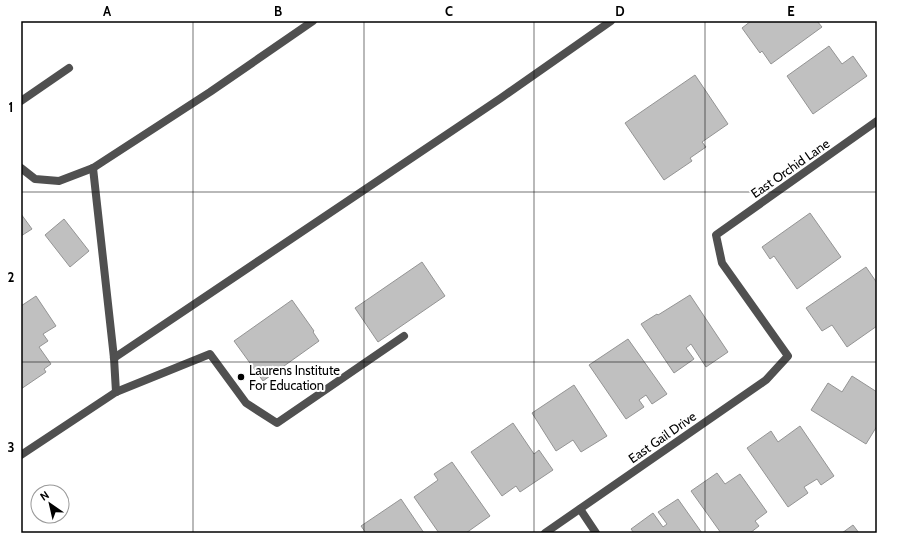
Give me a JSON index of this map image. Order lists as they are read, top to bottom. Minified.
{"streets":{"street":["East Orchid Lane","East Gail Drive"]},"crossings":[["East Orchid Lane","East Gail Drive"]],"places":["Laurens Institute For Education"],"north":"top left","grid":{"columns":["A","B","C","D","E"],"rows":["1","2","3"]}}
